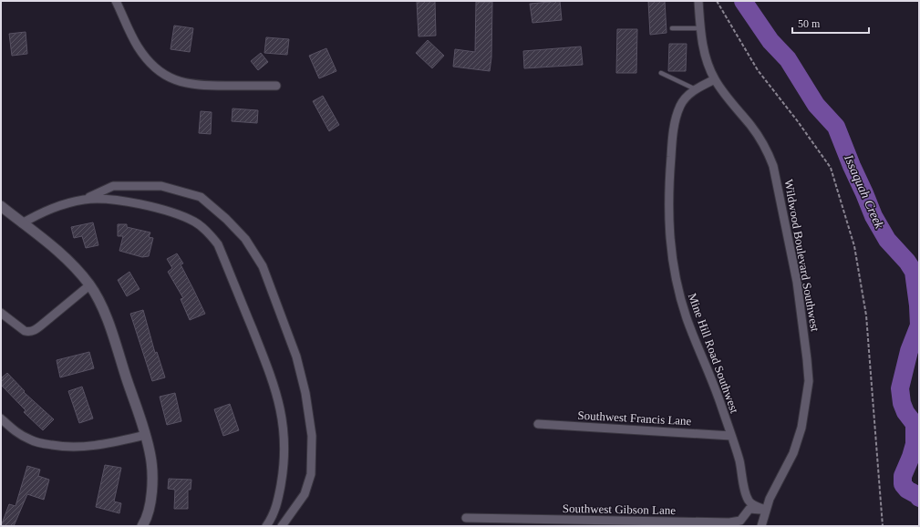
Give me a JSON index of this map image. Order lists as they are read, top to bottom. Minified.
{"streets":{"street":["Wildwood Boulevard Southwest","Mine Hill Road Southwest","Southwest Francis Lane","Southwest Gibson Lane"]},"crossings":[["Wildwood Boulevard Southwest","Mine Hill Road Southwest"],["Wildwood Boulevard Southwest","Southwest Gibson Lane"],["Mine Hill Road Southwest","Southwest Francis Lane"],["Mine Hill Road Southwest","Southwest Gibson Lane"]],"water":["Issaquah Creek"],"scale_bar":"50 m"}
